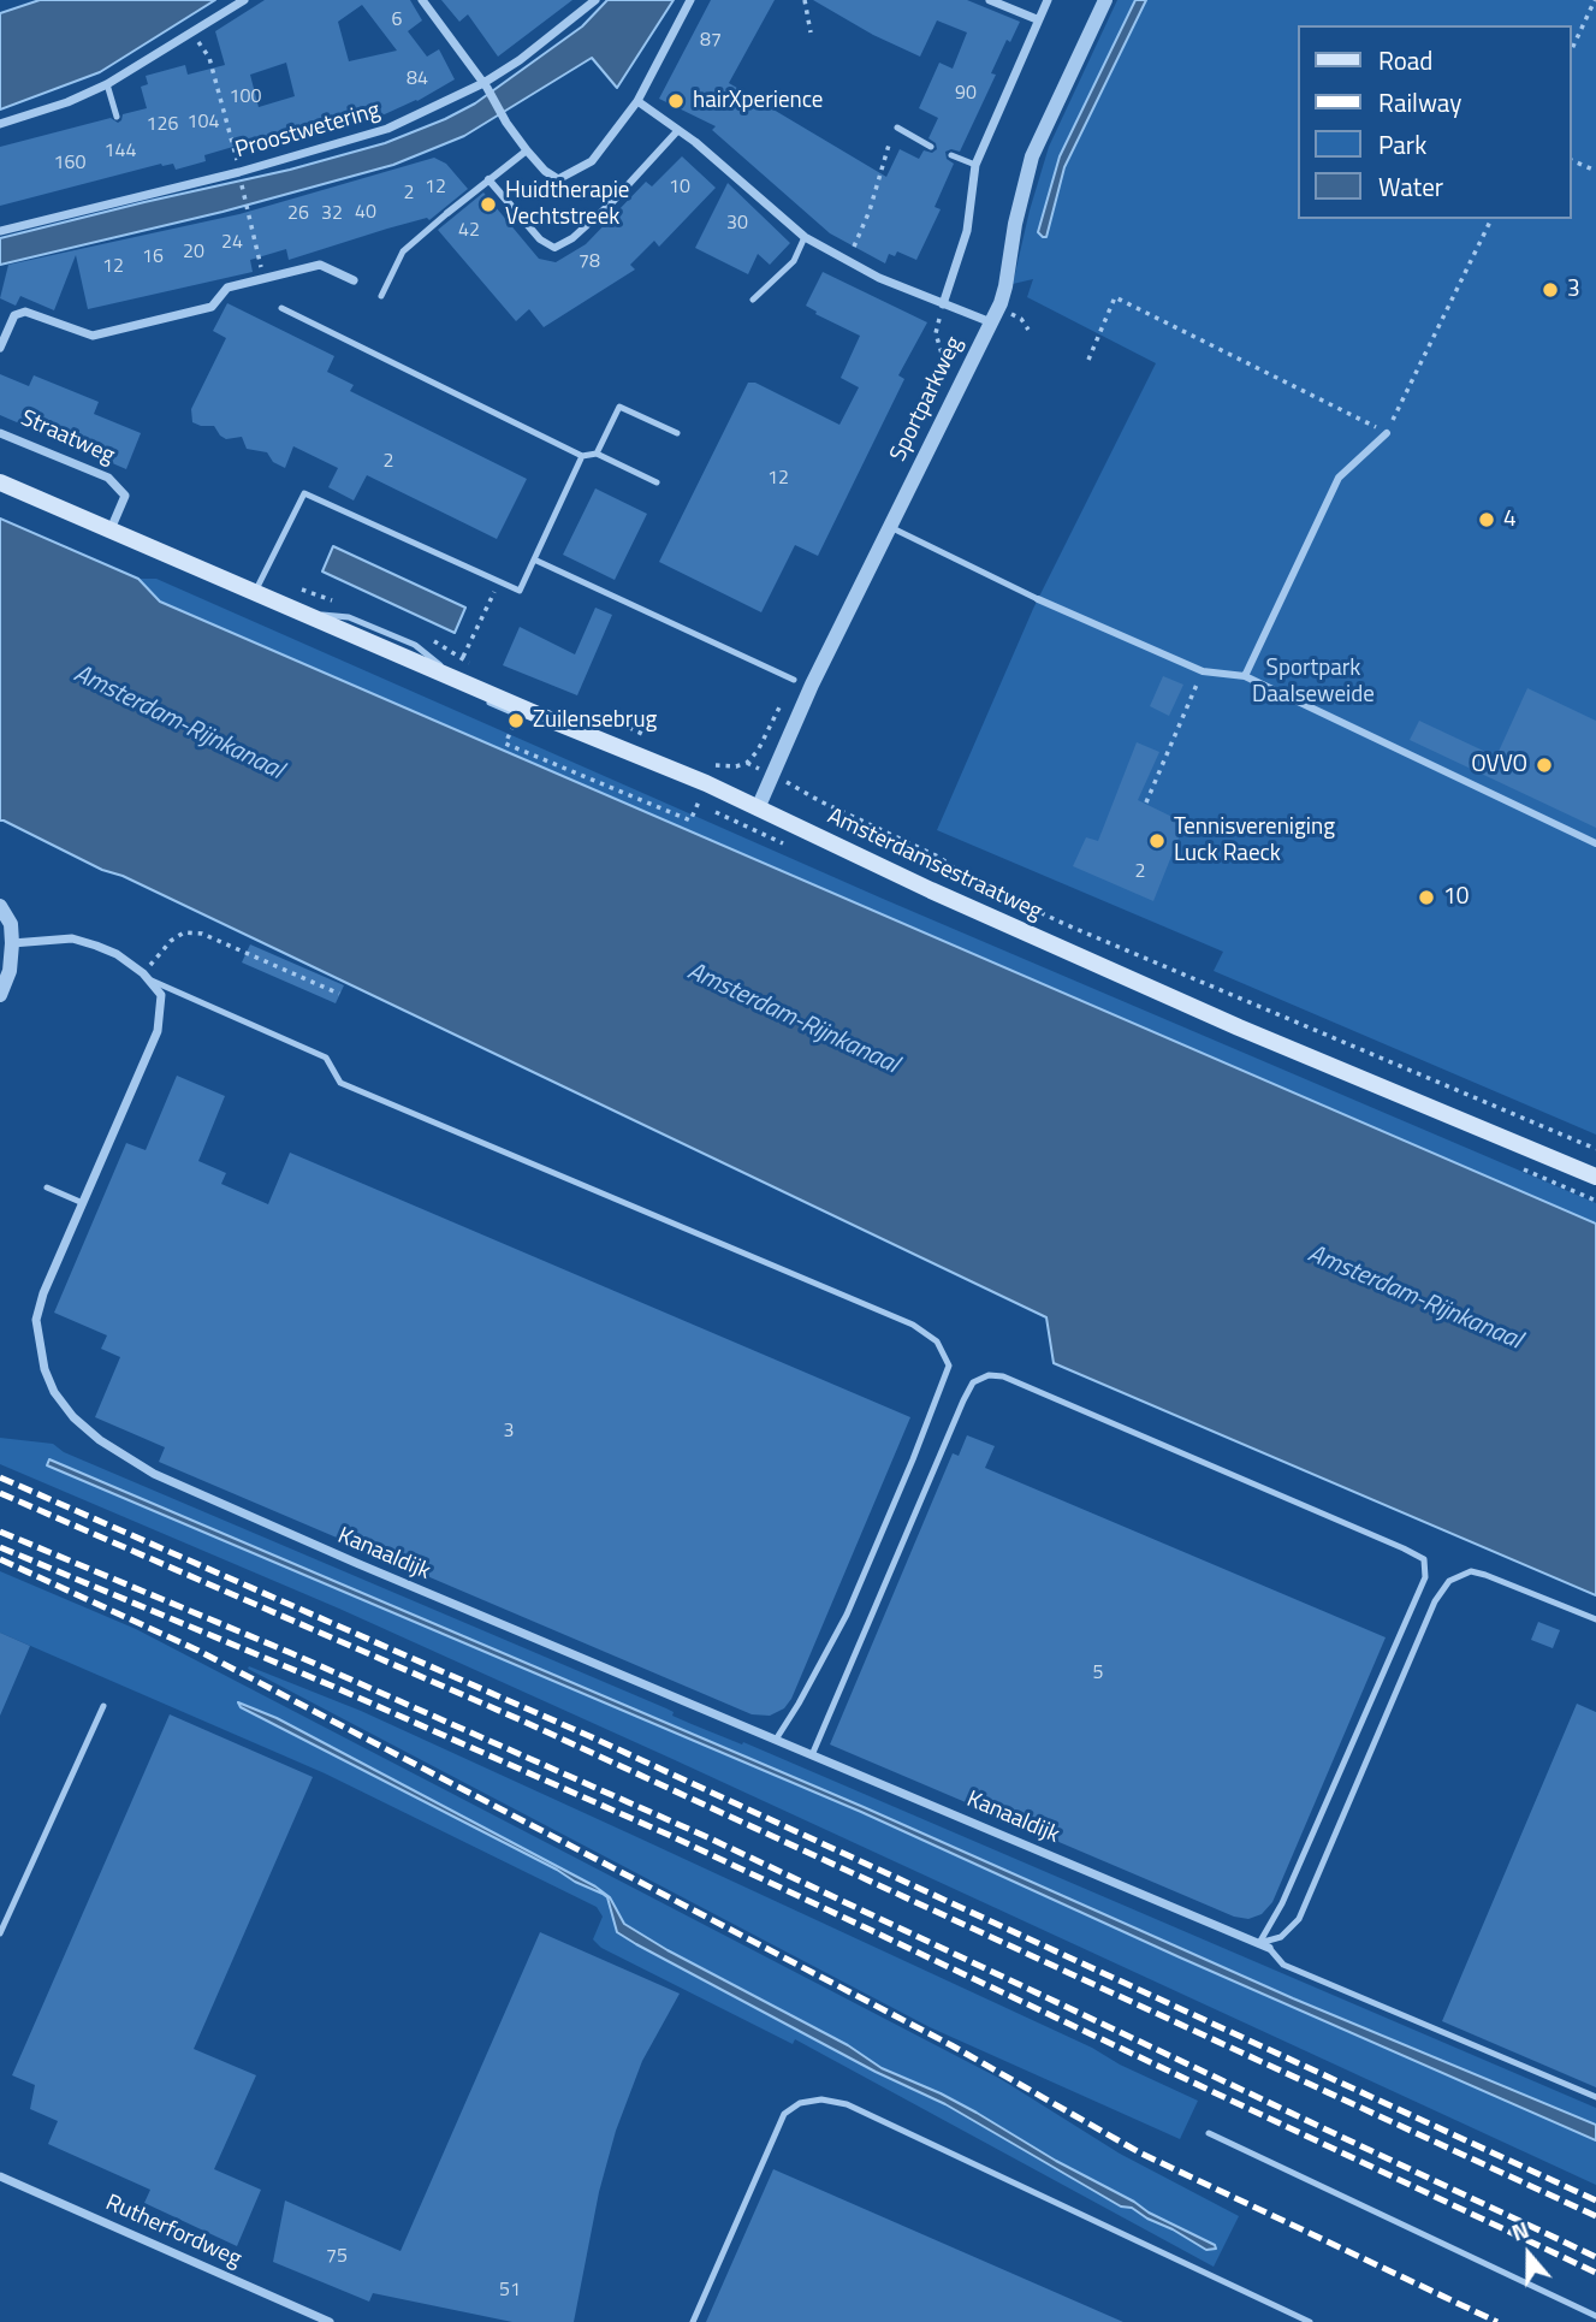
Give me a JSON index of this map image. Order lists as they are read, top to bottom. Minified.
{"streets":{"main road":["Amsterdamsestraatweg"],"street":["Proostwetering","Sportparkweg","Straatweg","Kanaaldijk","Rutherfordweg"]},"crossings":[["Sportparkweg","Amsterdamsestraatweg"]],"water":["Amsterdam-Rijnkanaal"],"parks":["Sportpark Daalseweide"],"places":["hairXperience","Huidtherapie Vechtstreek","3","4","Zuilensebrug","OVVO","Tennisvereniging Luck Raeck","10"],"house_numbers":["6","87","84","90","100","104","126","144","160","12","10","2","40","26","32","30","42","24","20","16","78","12","2","12","2","3","5","75","51"],"legend":["Road","Railway","Park","Water"],"north":"top"}
